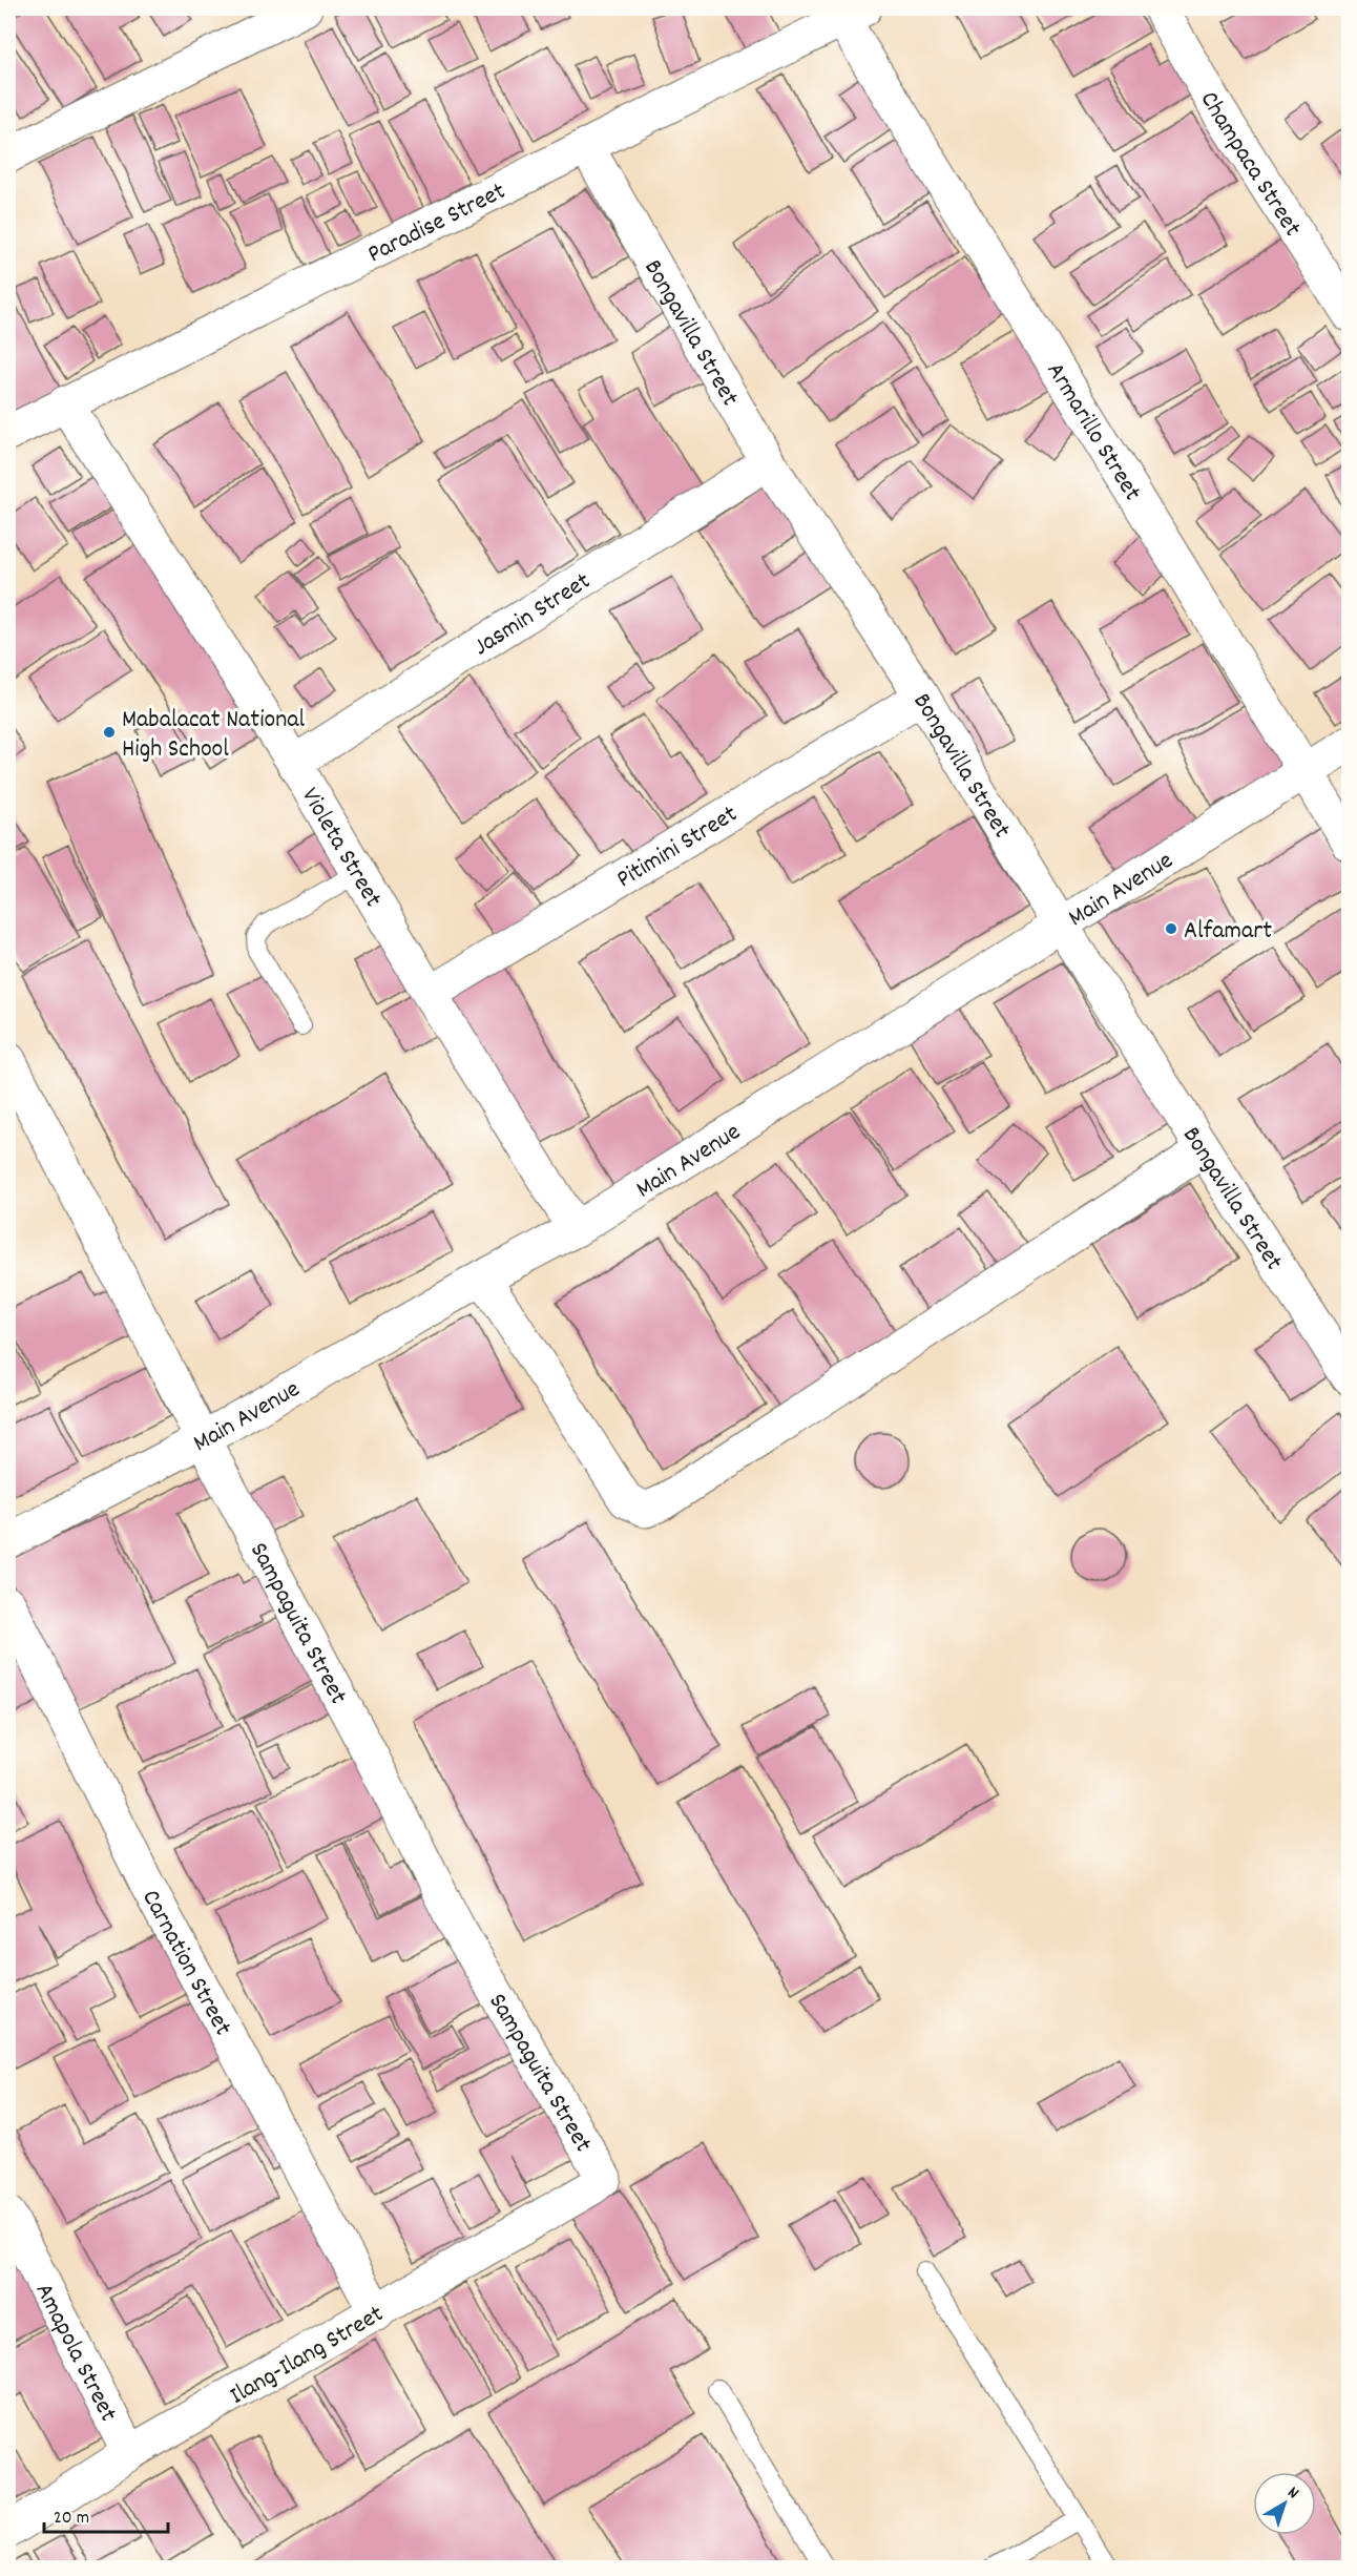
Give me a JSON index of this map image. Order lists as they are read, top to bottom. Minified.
{"streets":{"street":["Champaca Street","Paradise Street","Bongavilla Street","Armarillo Street","Jasmin Street","Pitimini Street","Violeta Street","Main Avenue","Sampaguita Street","Carnation Street","Amapola Street","Ilang-Ilang Street"]},"crossings":[["Paradise Street","Bongavilla Street"],["Paradise Street","Armarillo Street"],["Paradise Street","Violeta Street"],["Bongavilla Street","Jasmin Street"],["Bongavilla Street","Pitimini Street"],["Bongavilla Street","Main Avenue"],["Armarillo Street","Main Avenue"],["Jasmin Street","Violeta Street"],["Pitimini Street","Violeta Street"],["Violeta Street","Main Avenue"],["Main Avenue","Sampaguita Street"],["Sampaguita Street","Ilang-Ilang Street"],["Carnation Street","Ilang-Ilang Street"],["Amapola Street","Ilang-Ilang Street"]],"places":["Mabalacat National High School","Alfamart"],"scale_bar":"20 m","north":"top right"}
